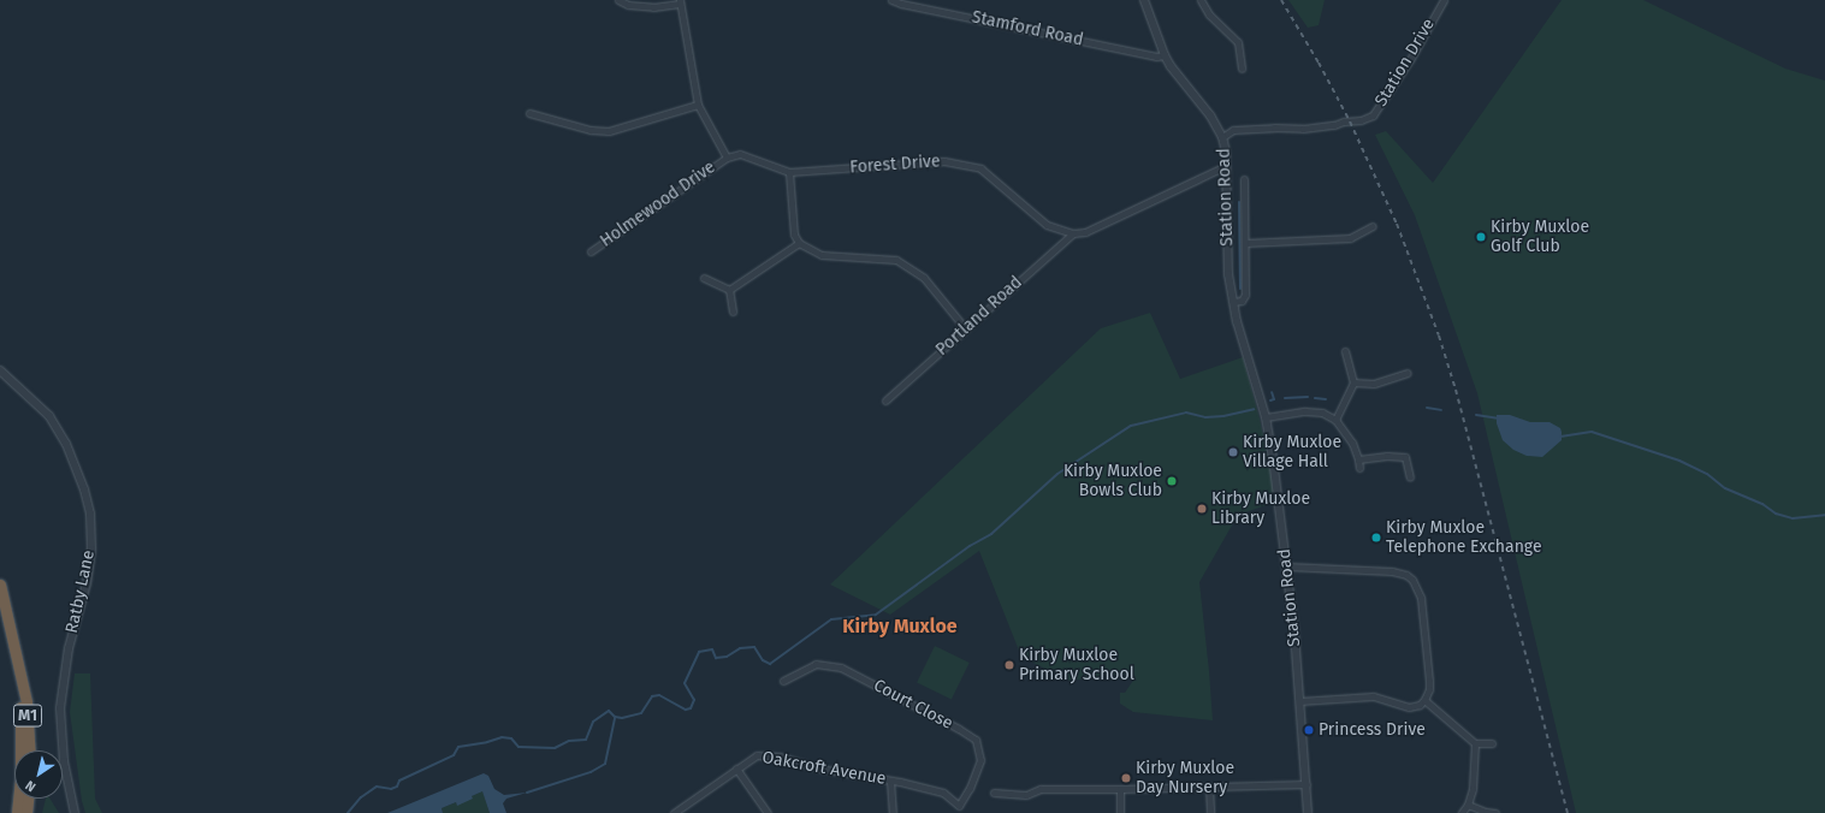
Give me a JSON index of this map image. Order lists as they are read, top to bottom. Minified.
{"streets":{"highway":["M1"],"street":["Stamford Road","Station Drive","Forest Drive","Station Road","Holmewood Drive","Portland Road","Ratby Lane","Court Close","Oakcroft Avenue"]},"crossings":[["Stamford Road","Station Road"],["Station Drive","Station Road"],["Forest Drive","Holmewood Drive"],["Forest Drive","Portland Road"],["Court Close","Oakcroft Avenue"]],"districts":["Kirby Muxloe"],"places":["Kirby Muxloe Golf Club","Kirby Muxloe Village Hall","Kirby Muxloe Bowls Club","Kirby Muxloe Library","Kirby Muxloe Telephone Exchange","Kirby Muxloe Primary School","Princess Drive","Kirby Muxloe Day Nursery"],"north":"bottom left"}
